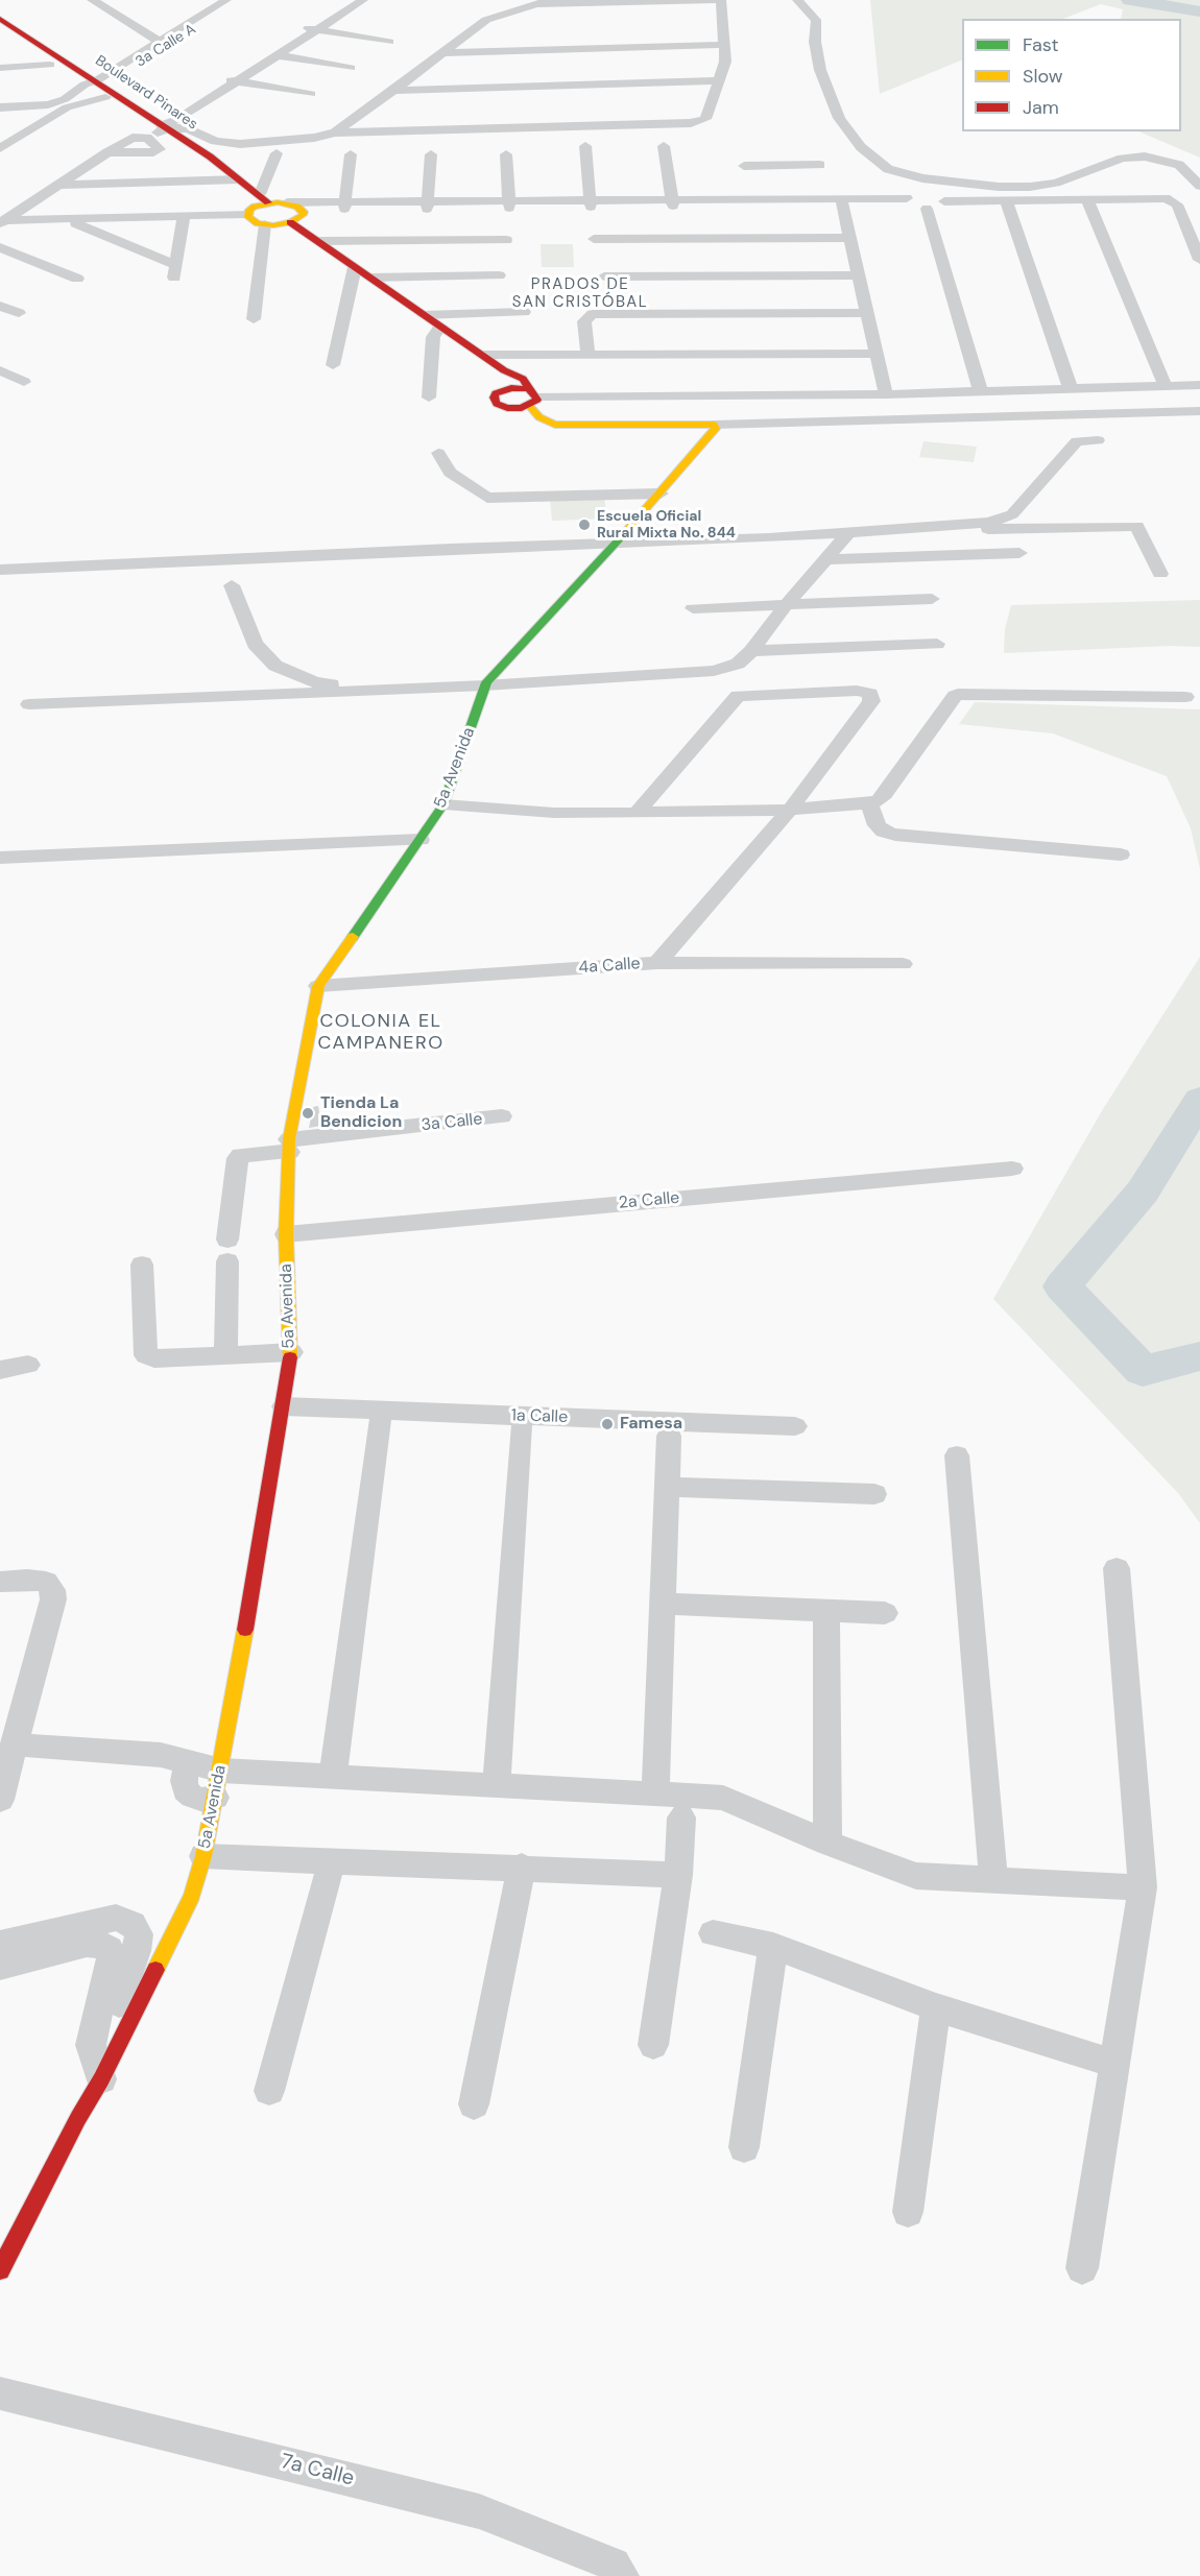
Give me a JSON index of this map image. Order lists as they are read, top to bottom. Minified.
{"streets":{"street":["3a Calle A","Boulevard Pinares","5a Avenida","4a Calle","3a Calle","2a Calle","1a Calle","7a Calle"]},"crossings":[["3a Calle A","Boulevard Pinares"],["5a Avenida","4a Calle"],["5a Avenida","3a Calle"],["5a Avenida","2a Calle"],["5a Avenida","1a Calle"]],"districts":["PRADOS DE SAN CRISTÓBAL","COLONIA EL CAMPANERO"],"places":["Escuela Oficial Rural Mixta No. 844","Tienda La Bendicion","Famesa"],"legend":["Fast","Slow","Jam"]}
